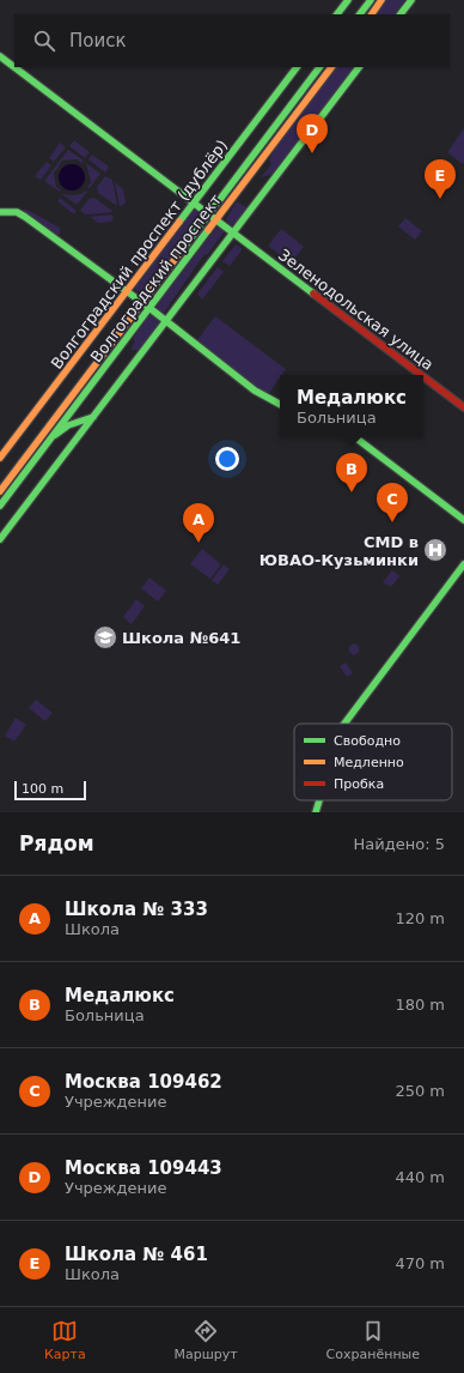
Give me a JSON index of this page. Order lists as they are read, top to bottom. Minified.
{"streets":{"street":["Волгоградский проспект (дублёр)","Волгоградский проспект","Зеленодольская улица"]},"crossings":[["Волгоградский проспект (дублёр)","Зеленодольская улица"],["Волгоградский проспект","Зеленодольская улица"]],"places":{"hospital":["CMD в ЮВАО-Кузьминки"],"school or university":["Школа №641"]},"legend":["Свободно","Медленно","Пробка"],"scale_bar":"100 m","page":{"search":"Поиск","pins":["D","E","B","C","A"],"popup":["Медалюкс","Больница"],"scale":"100 m","heading":["Рядом","Найдено: 5"],"list":[{"mark":"A","name":"Школа № 333","note":"Школа","value":"120 m"},{"mark":"B","name":"Медалюкс","note":"Больница","value":"180 m"},{"mark":"C","name":"Москва 109462","note":"Учреждение","value":"250 m"},{"mark":"D","name":"Москва 109443","note":"Учреждение","value":"440 m"},{"mark":"E","name":"Школа № 461","note":"Школа","value":"470 m"}],"nav":["Карта","Маршрут","Сохранённые"]}}
